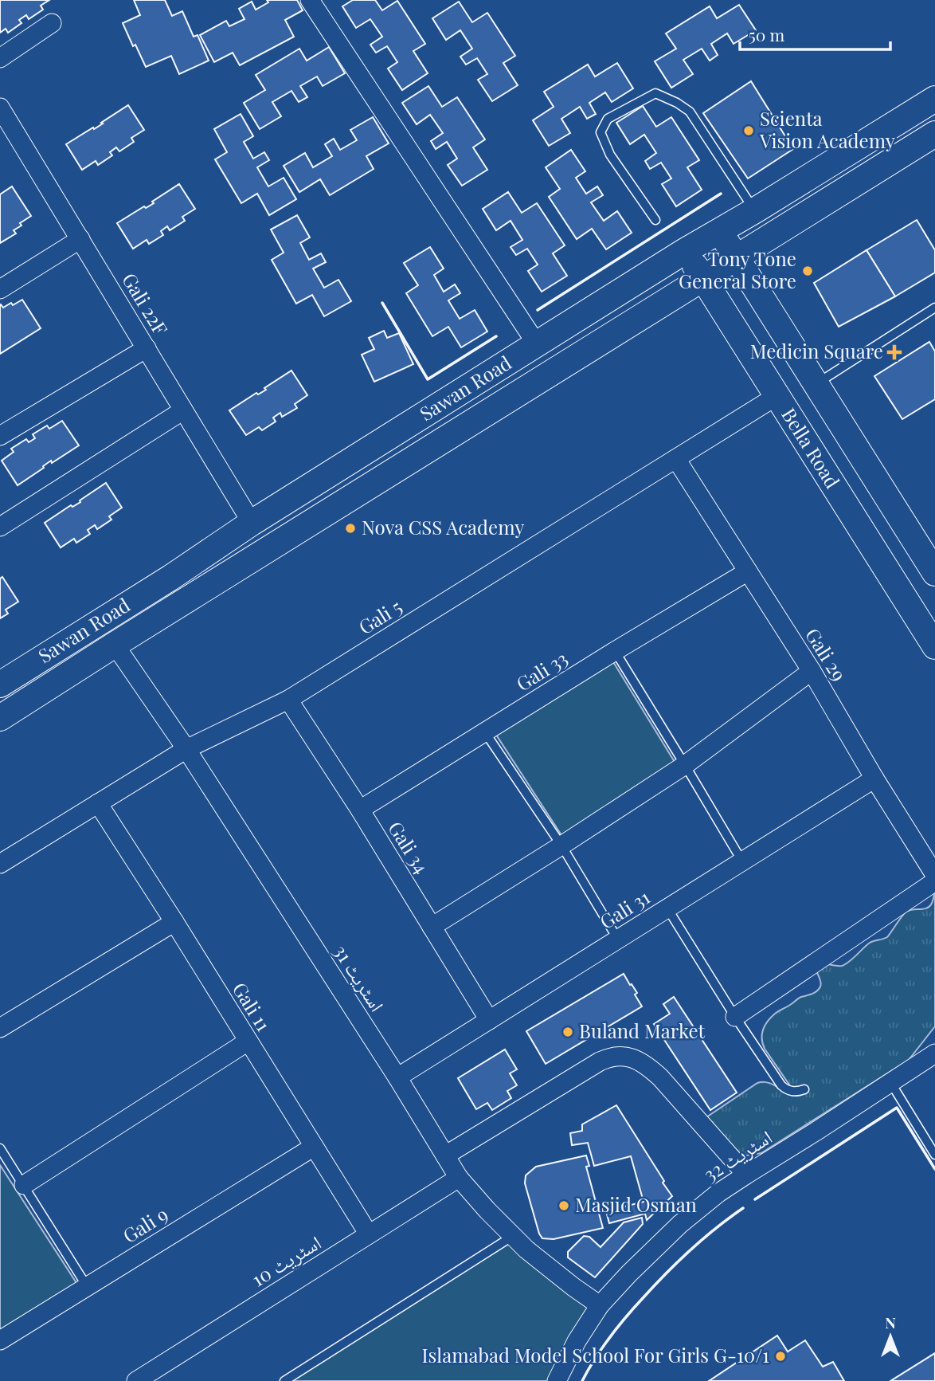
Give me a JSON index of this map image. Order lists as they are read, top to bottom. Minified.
{"streets":{"main road":["Sawan Road","Bella Road"],"street":["Gali 22F","Gali 5","Gali 29","Gali 33","Gali 34","Gali 31","اسٹریٹ 31","Gali 11","اسٹریٹ 32","Gali 9","اسٹریٹ 10"]},"crossings":[["Gali 22F","Sawan Road"],["Sawan Road","Bella Road"],["Sawan Road","اسٹریٹ 31"],["Bella Road","Gali 5"],["Gali 5","Gali 29"],["Gali 5","Gali 34"],["Gali 5","اسٹریٹ 31"],["Gali 5","Gali 11"],["Gali 29","Gali 33"],["Gali 29","Gali 31"],["Gali 33","Gali 34"],["Gali 34","Gali 31"],["Gali 31","اسٹریٹ 31"],["اسٹریٹ 31","اسٹریٹ 32"],["اسٹریٹ 31","اسٹریٹ 10"],["Gali 11","Gali 9"],["Gali 11","اسٹریٹ 10"]],"places":{"other":["Scienta Vision Academy","Tony Tone General Store","Nova CSS Academy","Buland Market","Masjid Osman","Islamabad Model School For Girls G-10/1"],"health":["Medicin Square"]},"scale_bar":"50 m","north":"top"}
